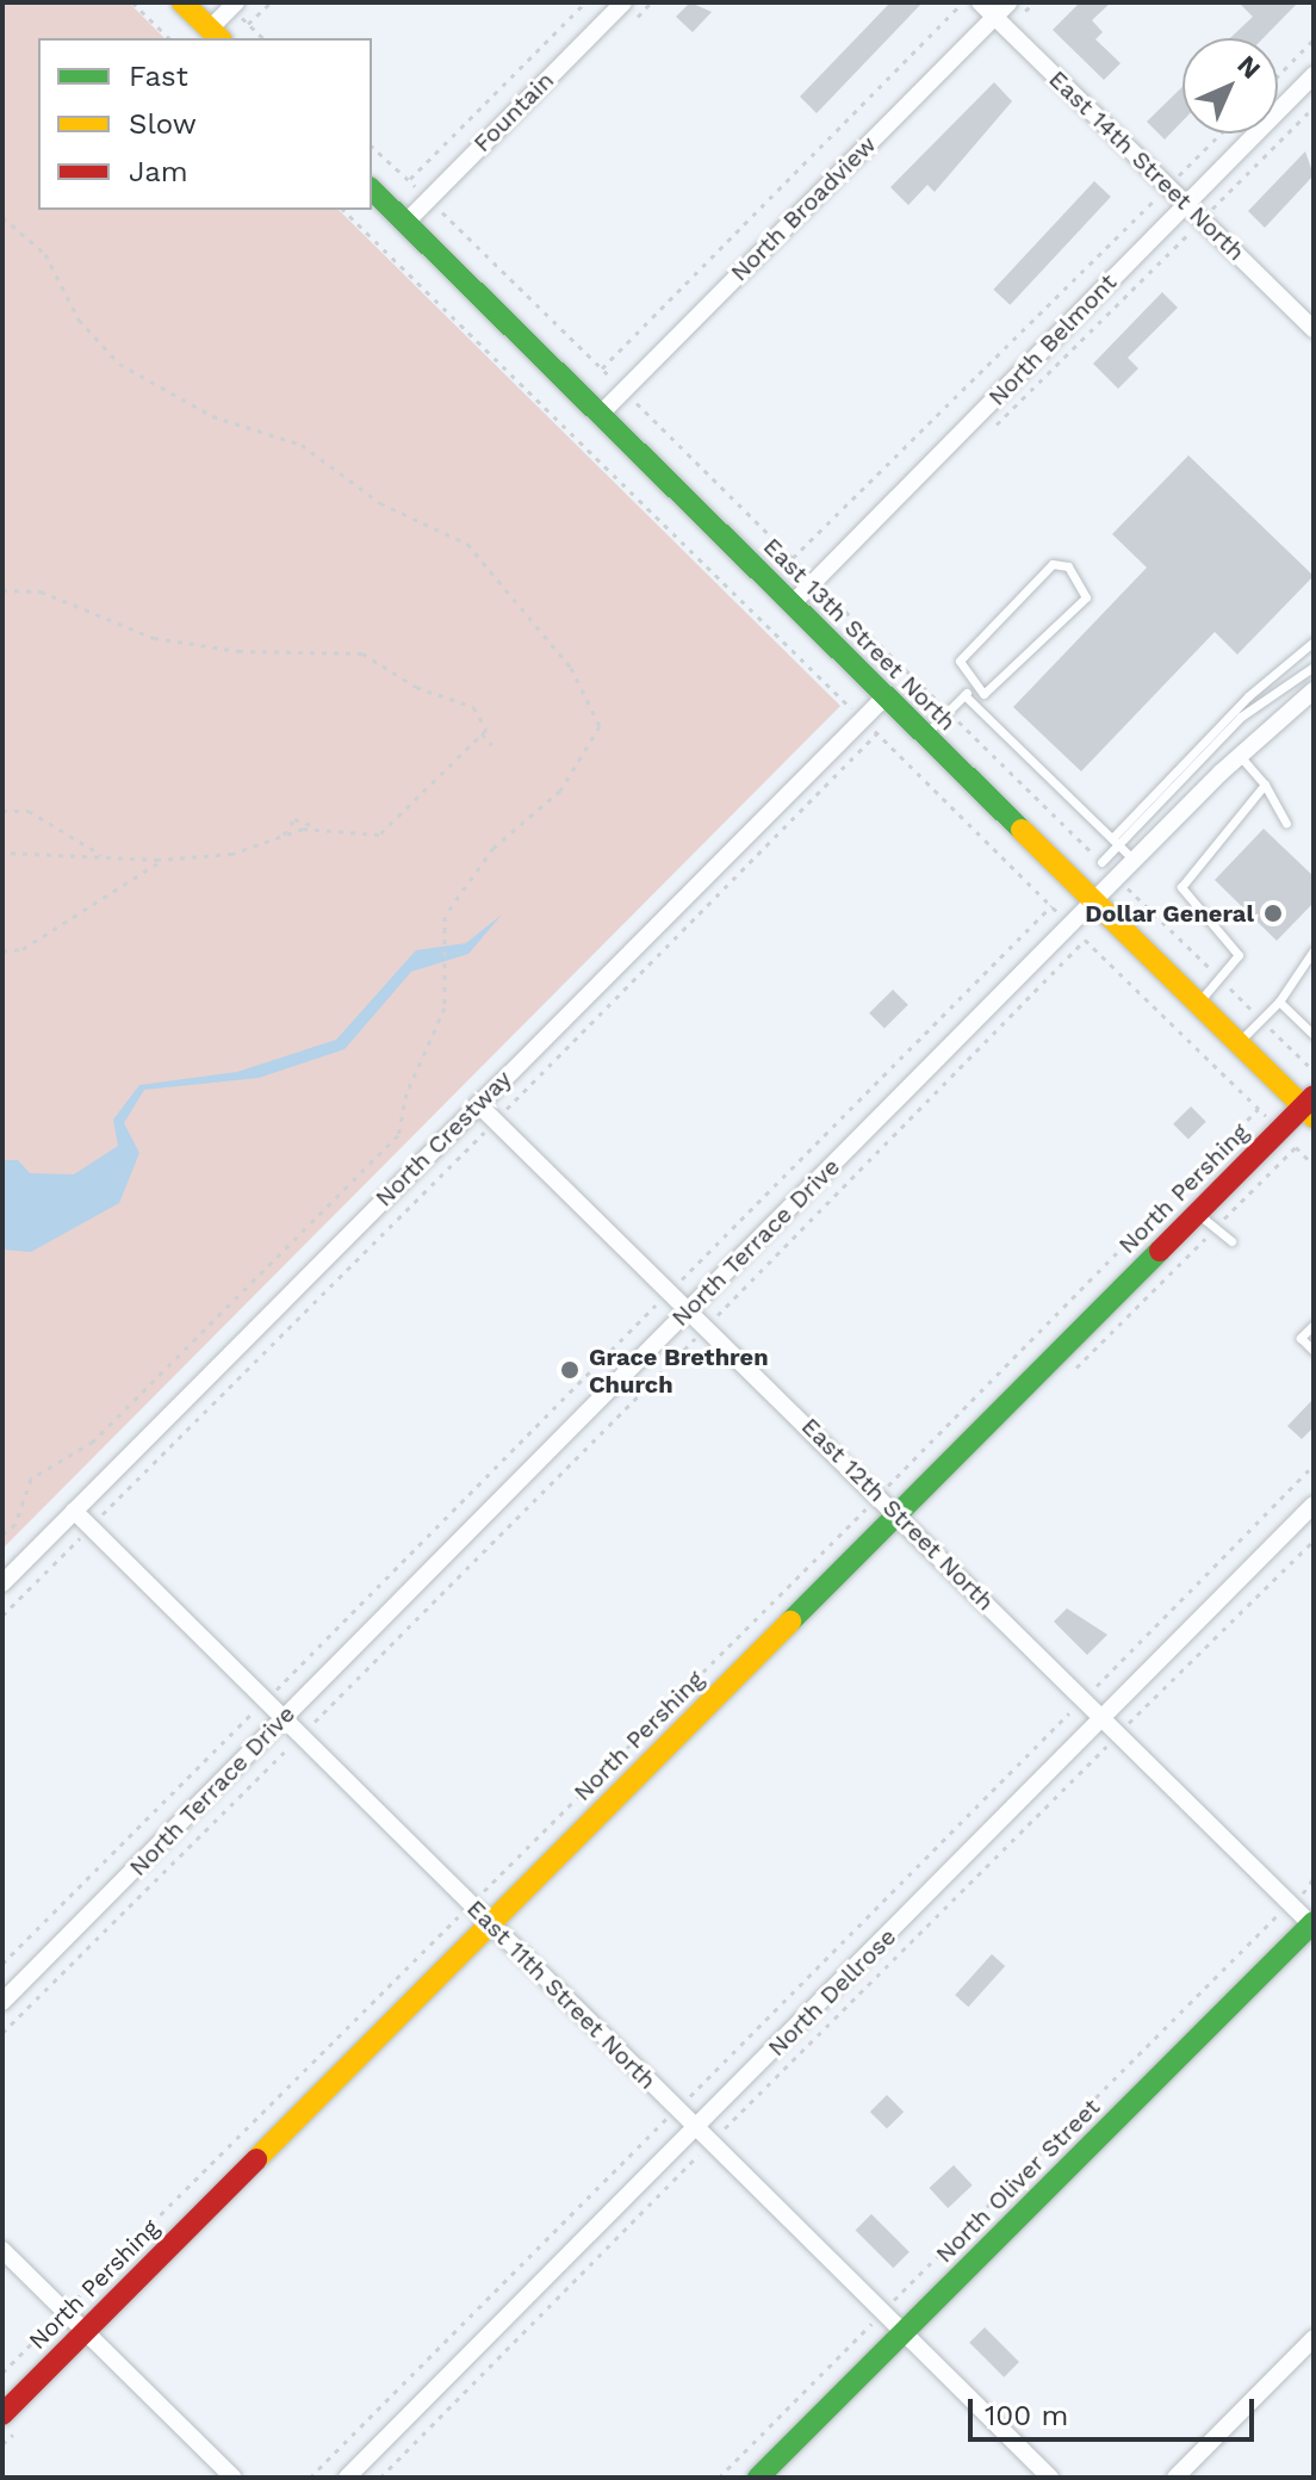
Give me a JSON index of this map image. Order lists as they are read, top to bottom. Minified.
{"streets":{"main road":["East 13th Street North","North Pershing","North Oliver Street"],"street":["Fountain","East 14th Street North","North Broadview","North Belmont","North Crestway","North Terrace Drive","East 12th Street North","North Dellrose","East 11th Street North"]},"crossings":[["Fountain","East 13th Street North"],["East 14th Street North","North Broadview"],["East 14th Street North","North Belmont"],["North Broadview","East 13th Street North"],["North Belmont","East 13th Street North"],["East 13th Street North","North Crestway"],["East 13th Street North","North Pershing"],["East 13th Street North","North Terrace Drive"],["North Crestway","East 12th Street North"],["North Crestway","East 11th Street North"],["North Pershing","East 12th Street North"],["North Pershing","East 11th Street North"],["North Terrace Drive","East 12th Street North"],["North Terrace Drive","East 11th Street North"],["East 12th Street North","North Dellrose"],["East 12th Street North","North Oliver Street"],["North Dellrose","East 11th Street North"],["East 11th Street North","North Oliver Street"]],"places":["Dollar General","Grace Brethren Church"],"legend":["Fast","Slow","Jam"],"scale_bar":"100 m","north":"top right"}
